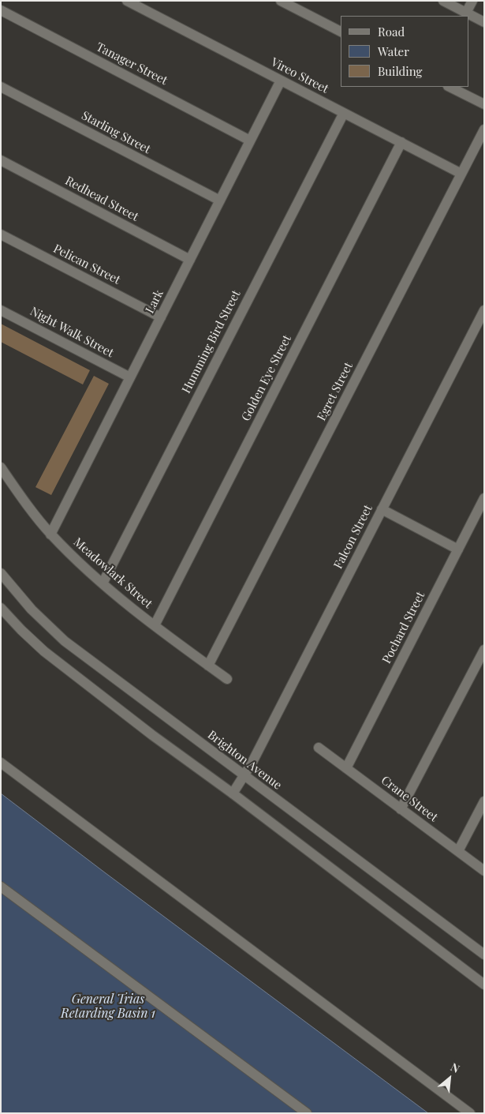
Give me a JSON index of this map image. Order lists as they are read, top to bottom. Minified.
{"streets":{"street":["Tanager Street","Vireo Street","Starling Street","Redhead Street","Pelican Street","Lark","Night Walk Street","Humming Bird Street","Golden Eye Street","Egret Street","Falcon Street","Meadowlark Street","Pochard Street","Brighton Avenue","Crane Street"]},"crossings":[["Tanager Street","Lark"],["Vireo Street","Lark"],["Vireo Street","Humming Bird Street"],["Vireo Street","Golden Eye Street"],["Vireo Street","Egret Street"],["Starling Street","Lark"],["Redhead Street","Lark"],["Pelican Street","Lark"],["Lark","Night Walk Street"],["Lark","Meadowlark Street"],["Humming Bird Street","Meadowlark Street"],["Golden Eye Street","Meadowlark Street"],["Egret Street","Meadowlark Street"],["Falcon Street","Brighton Avenue"],["Pochard Street","Crane Street"]],"water":["General Trias Retarding Basin 1"],"legend":["Road","Water","Building"],"north":"top right"}
